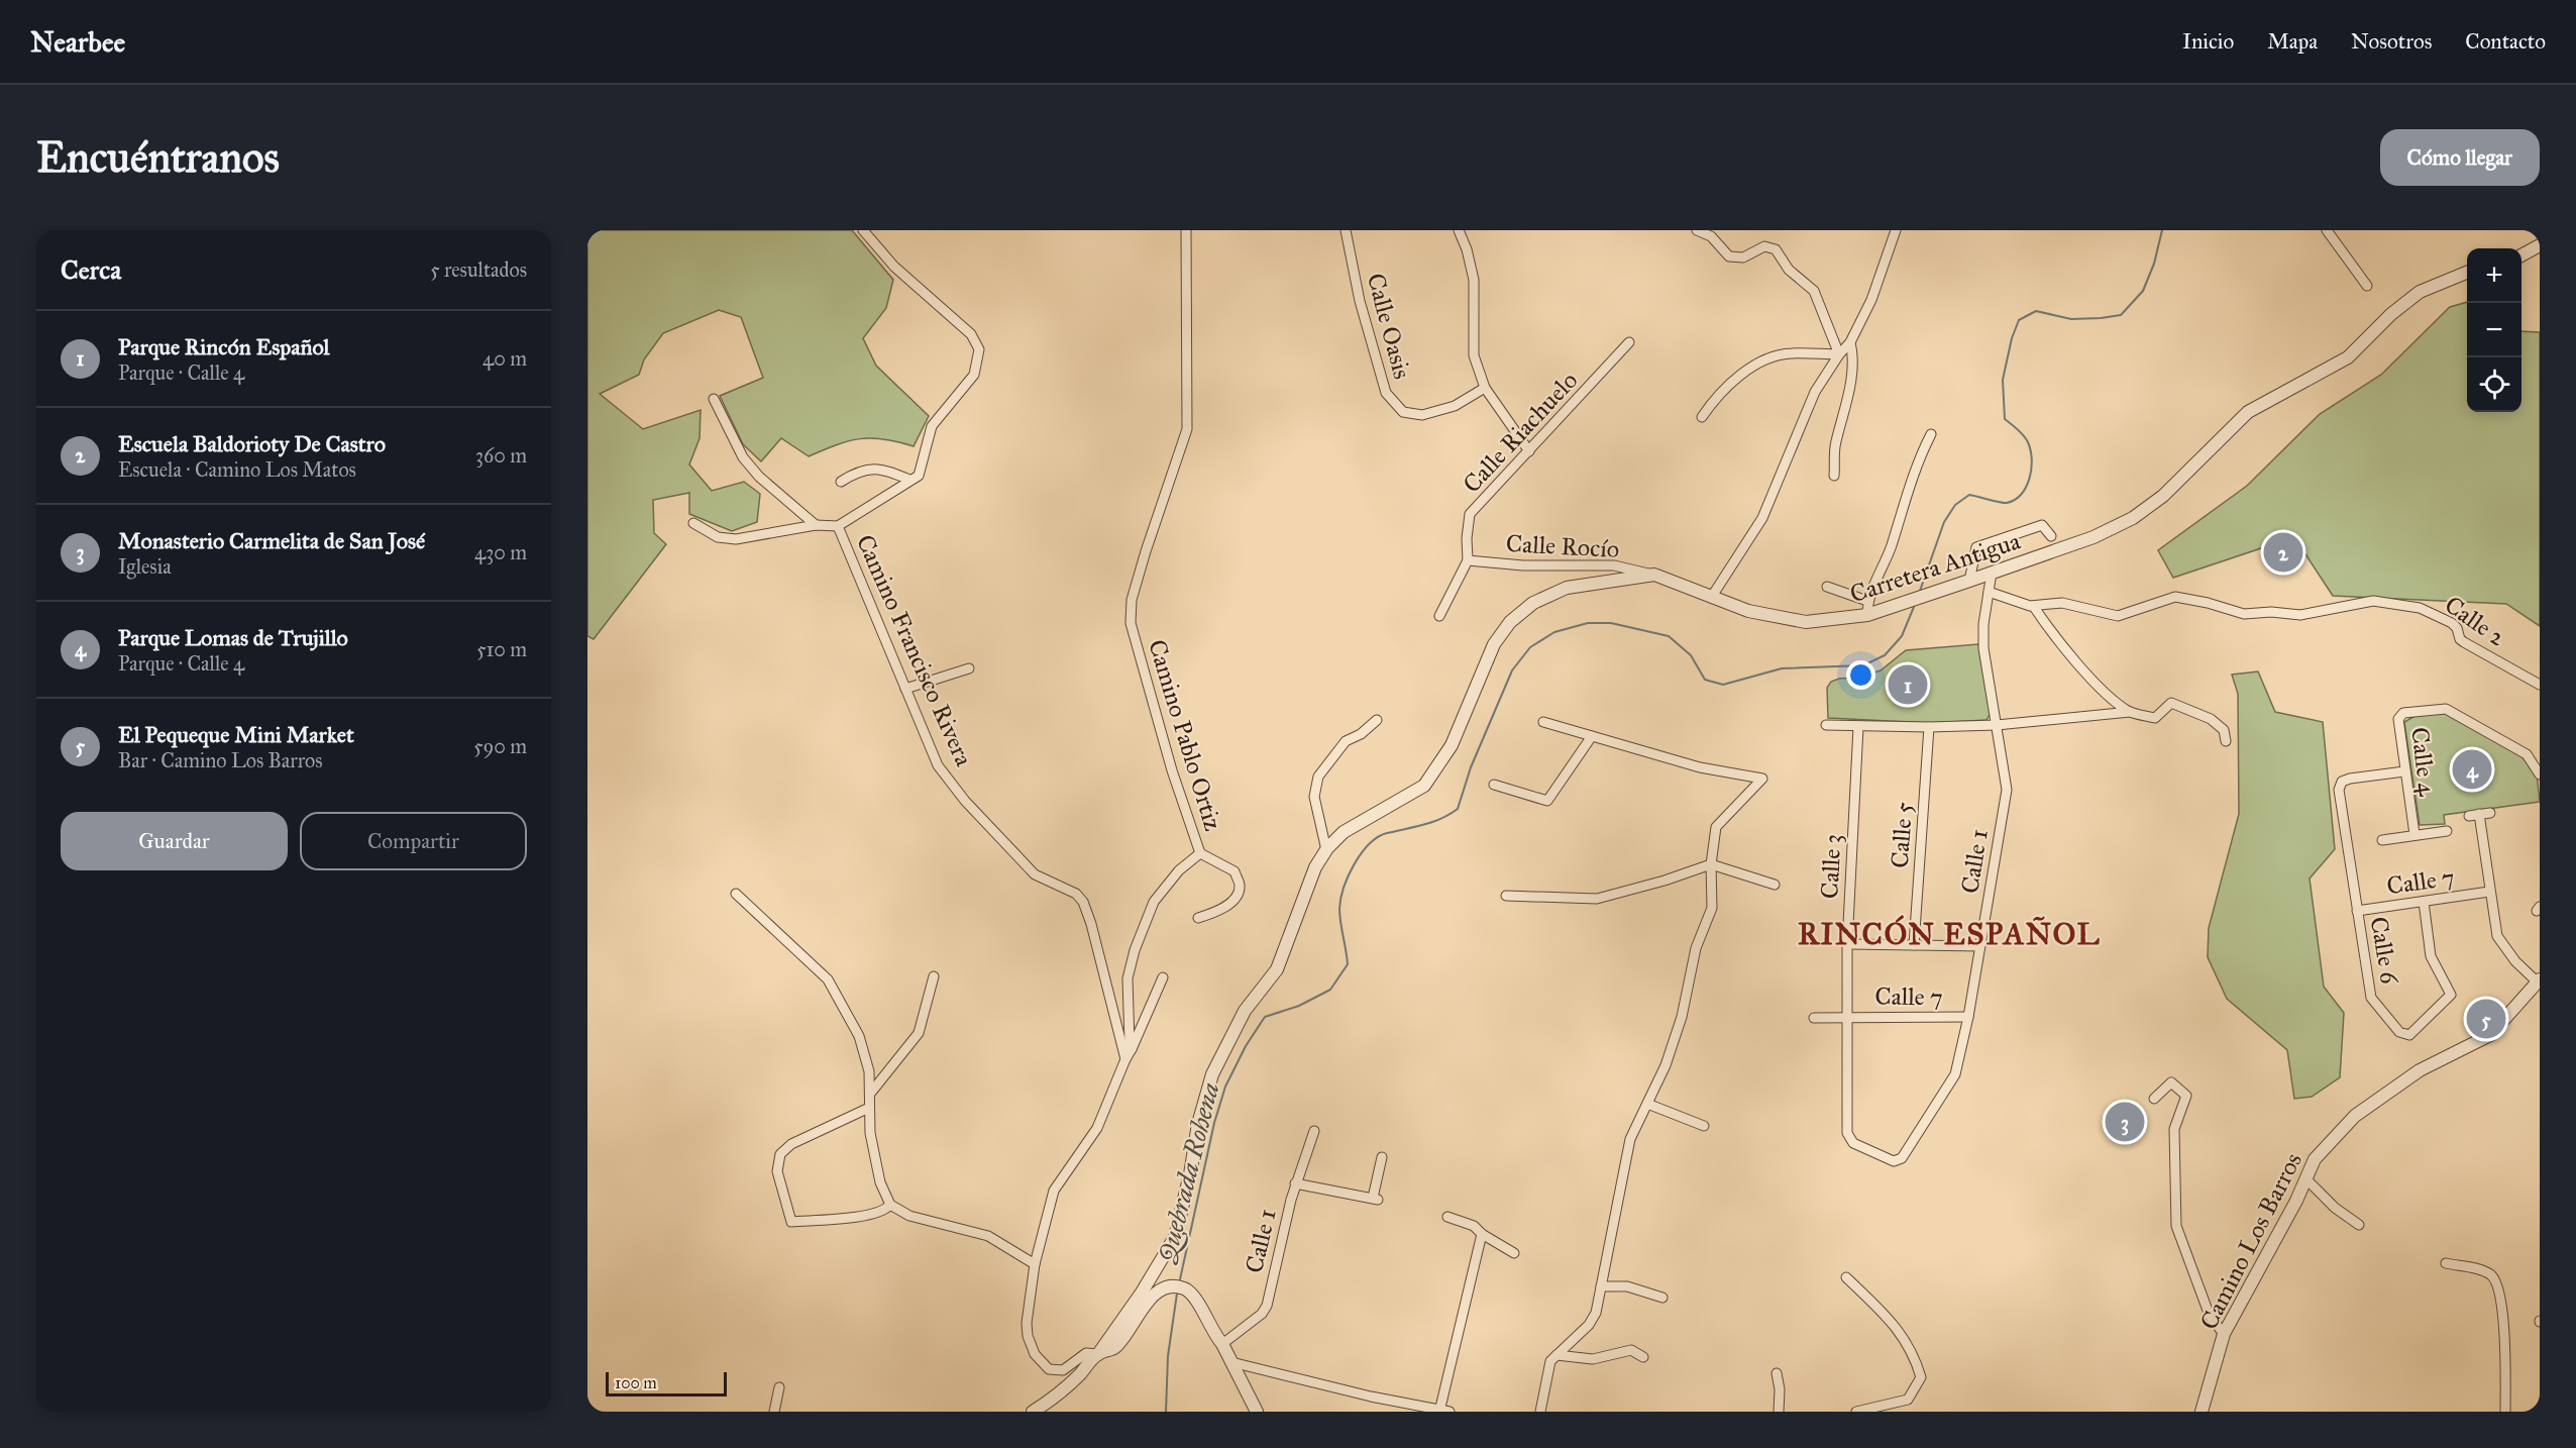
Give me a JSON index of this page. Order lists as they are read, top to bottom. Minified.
{"streets":{"street":["Calle Oasis","Calle Riachuelo","Calle Rocío","Carretera Antigua","Calle 2","Camino Francisco Rivera","Camino Pablo Ortiz","Calle 4","Calle 5","Calle 1","Calle 3","Calle 7","Calle 6","Camino Los Barros"]},"crossings":[["Calle Riachuelo","Calle Rocío"],["Calle Rocío","Carretera Antigua"],["Carretera Antigua","Calle 1"],["Calle 4","Calle 6"],["Calle 1","Calle 3"],["Calle 1","Calle 7"],["Calle 3","Calle 7"],["Calle 7","Calle 6"]],"districts":["RINCÓN ESPAÑOL"],"water":["Quebrada Rohena"],"scale_bar":"100 m","page":{"header":"Nearbee","nav":["Inicio","Mapa","Nosotros","Contacto"],"buttons":["Cómo llegar",["Guardar","Compartir"]],"title":"Encuéntranos","heading":["Cerca","5 resultados"],"map_buttons":["+","−"],"list":[{"mark":"1","name":"Parque Rincón Español","note":"Parque · Calle 4","value":"40 m"},{"mark":"2","name":"Escuela Baldorioty De Castro","note":"Escuela · Camino Los Matos","value":"360 m"},{"mark":"3","name":"Monasterio Carmelita de San José","note":"Iglesia","value":"430 m"},{"mark":"4","name":"Parque Lomas de Trujillo","note":"Parque · Calle 4","value":"510 m"},{"mark":"5","name":"El Pequeque Mini Market","note":"Bar · Camino Los Barros","value":"590 m"}],"pins":["2","1","4","5","3"],"scale":"100 m"}}
